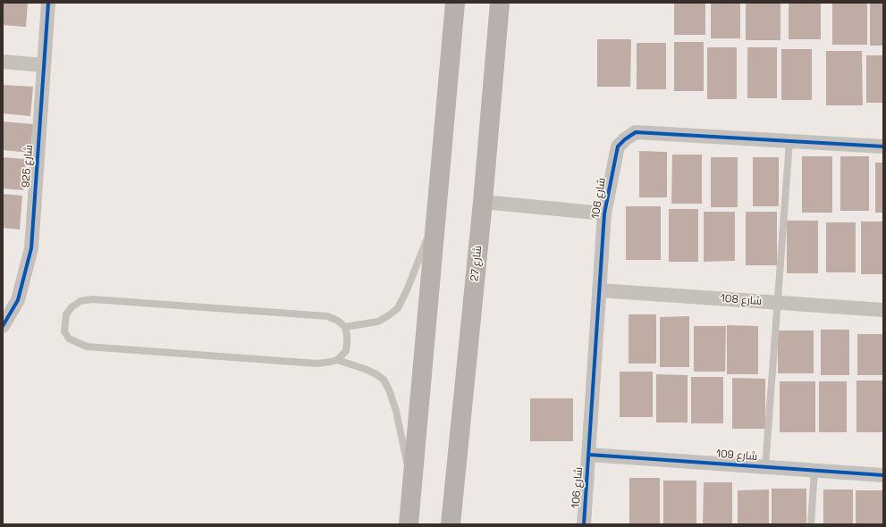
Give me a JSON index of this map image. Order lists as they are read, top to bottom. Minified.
{"streets":{"main road":["شارع 27"],"street":["شارع 925","شارع 106","شارع 108","شارع 109"]},"crossings":[["شارع 106","شارع 108"],["شارع 106","شارع 109"]]}
